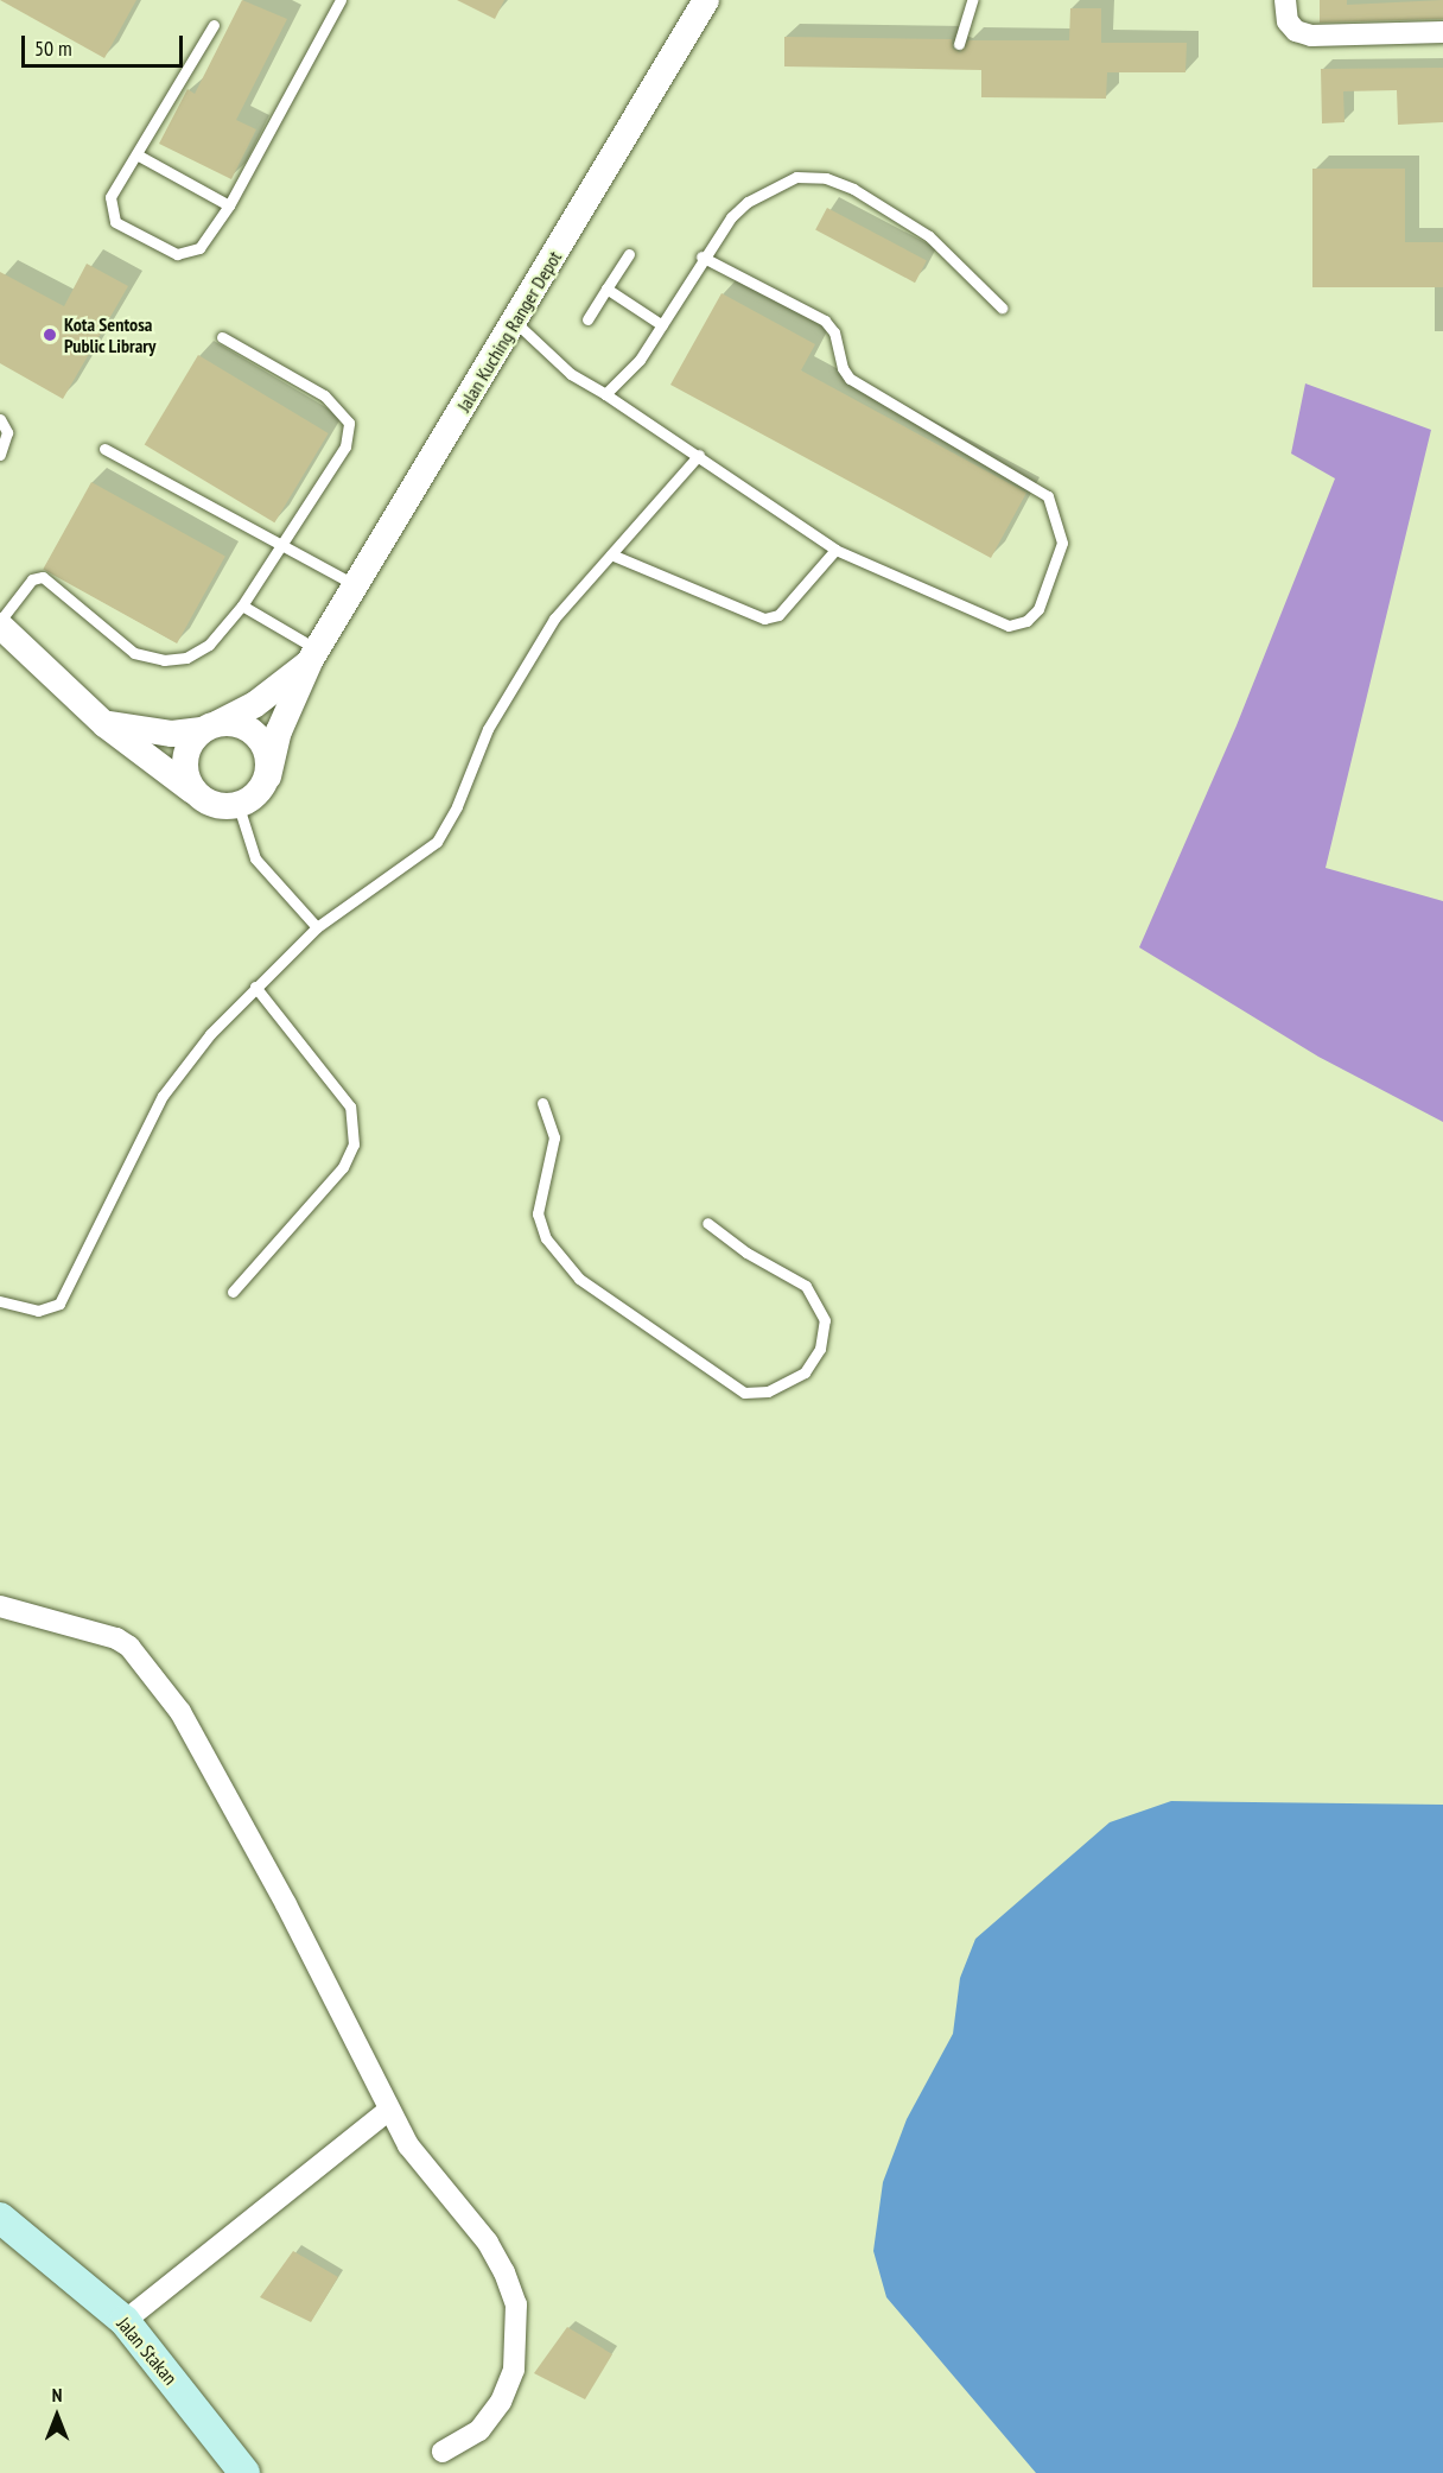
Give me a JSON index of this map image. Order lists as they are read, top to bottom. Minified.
{"streets":{"main road":["Jalan Stakan"],"street":["Jalan Kuching Ranger Depot"]},"places":["Kota Sentosa Public Library"],"scale_bar":"50 m","north":"top"}
